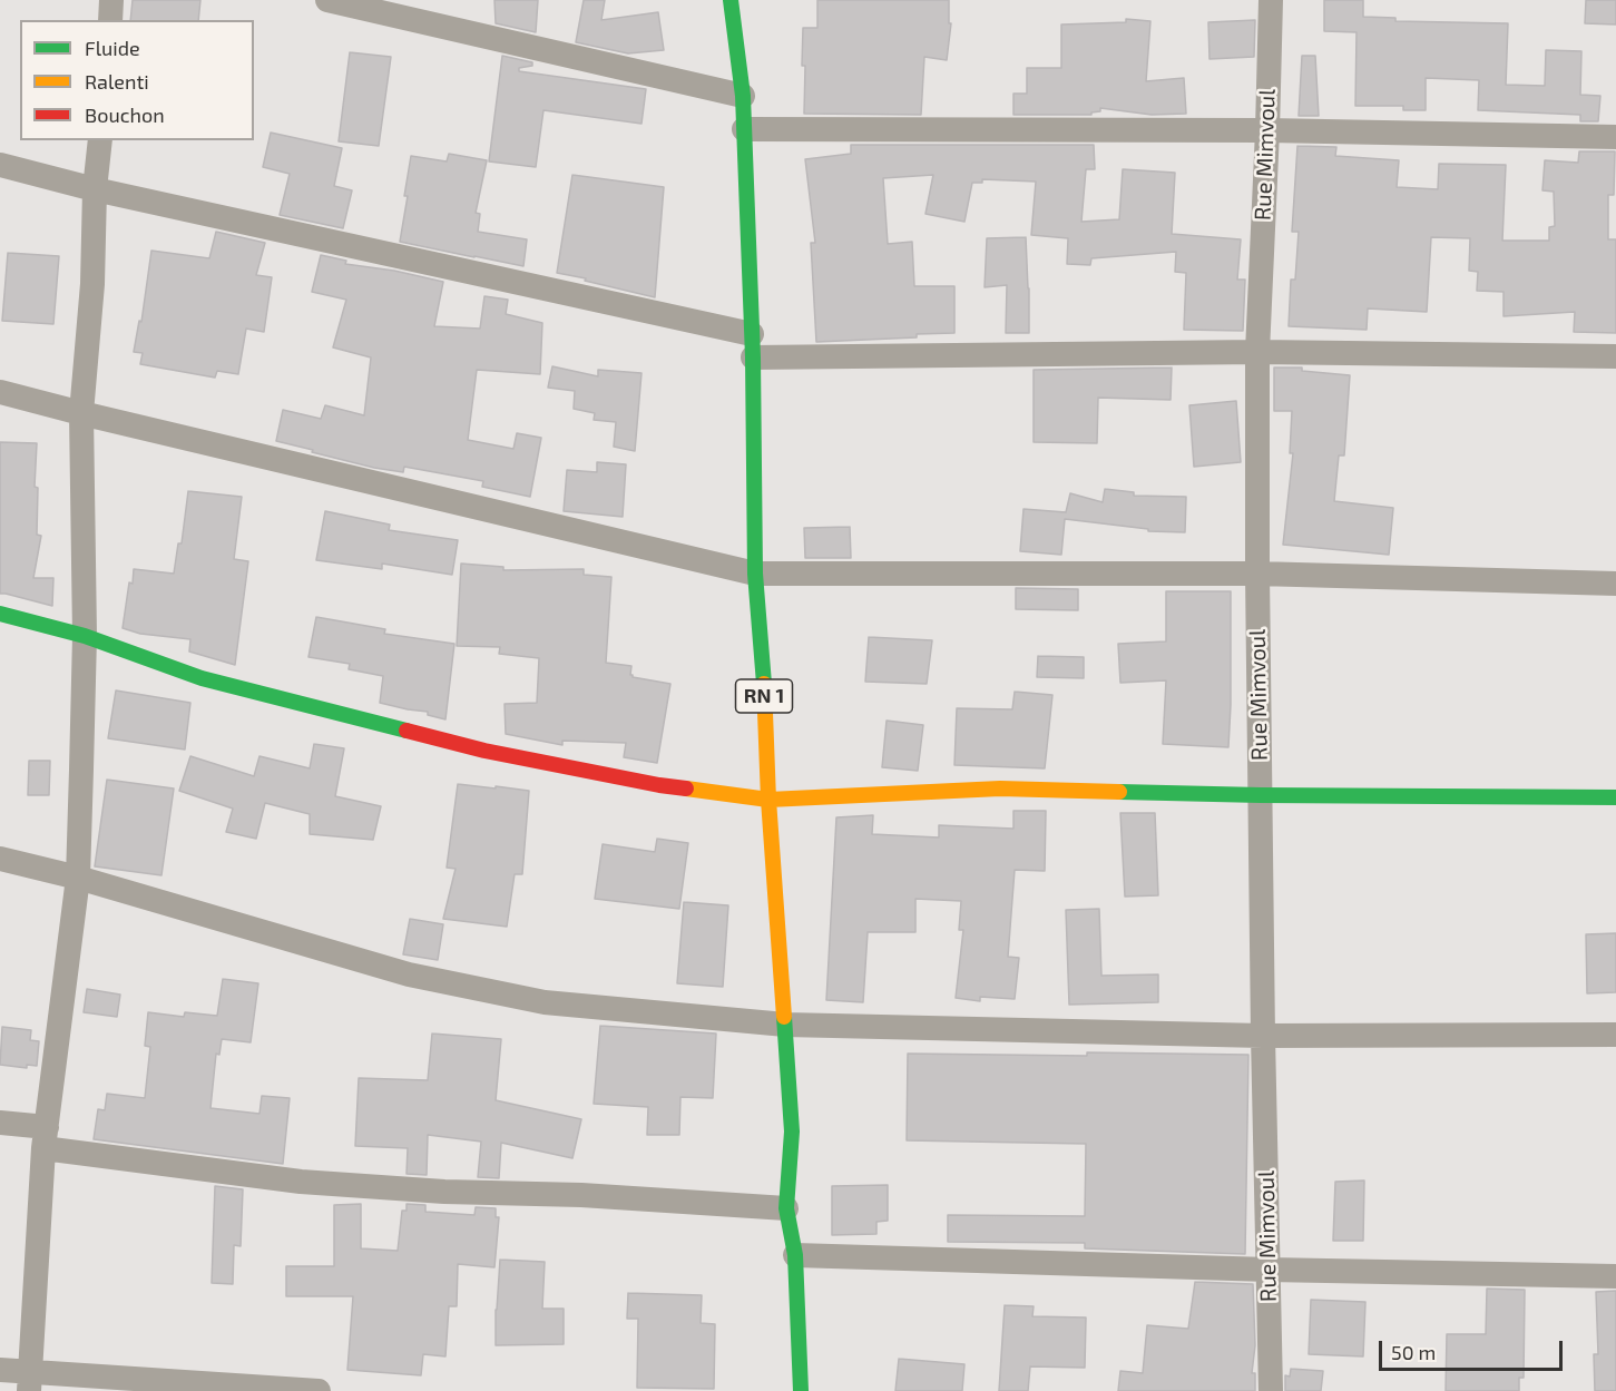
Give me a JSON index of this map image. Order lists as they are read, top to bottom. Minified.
{"streets":{"main road":["RN 1"],"street":["Rue Mimvoul"]},"legend":["Fluide","Ralenti","Bouchon"],"scale_bar":"50 m"}
